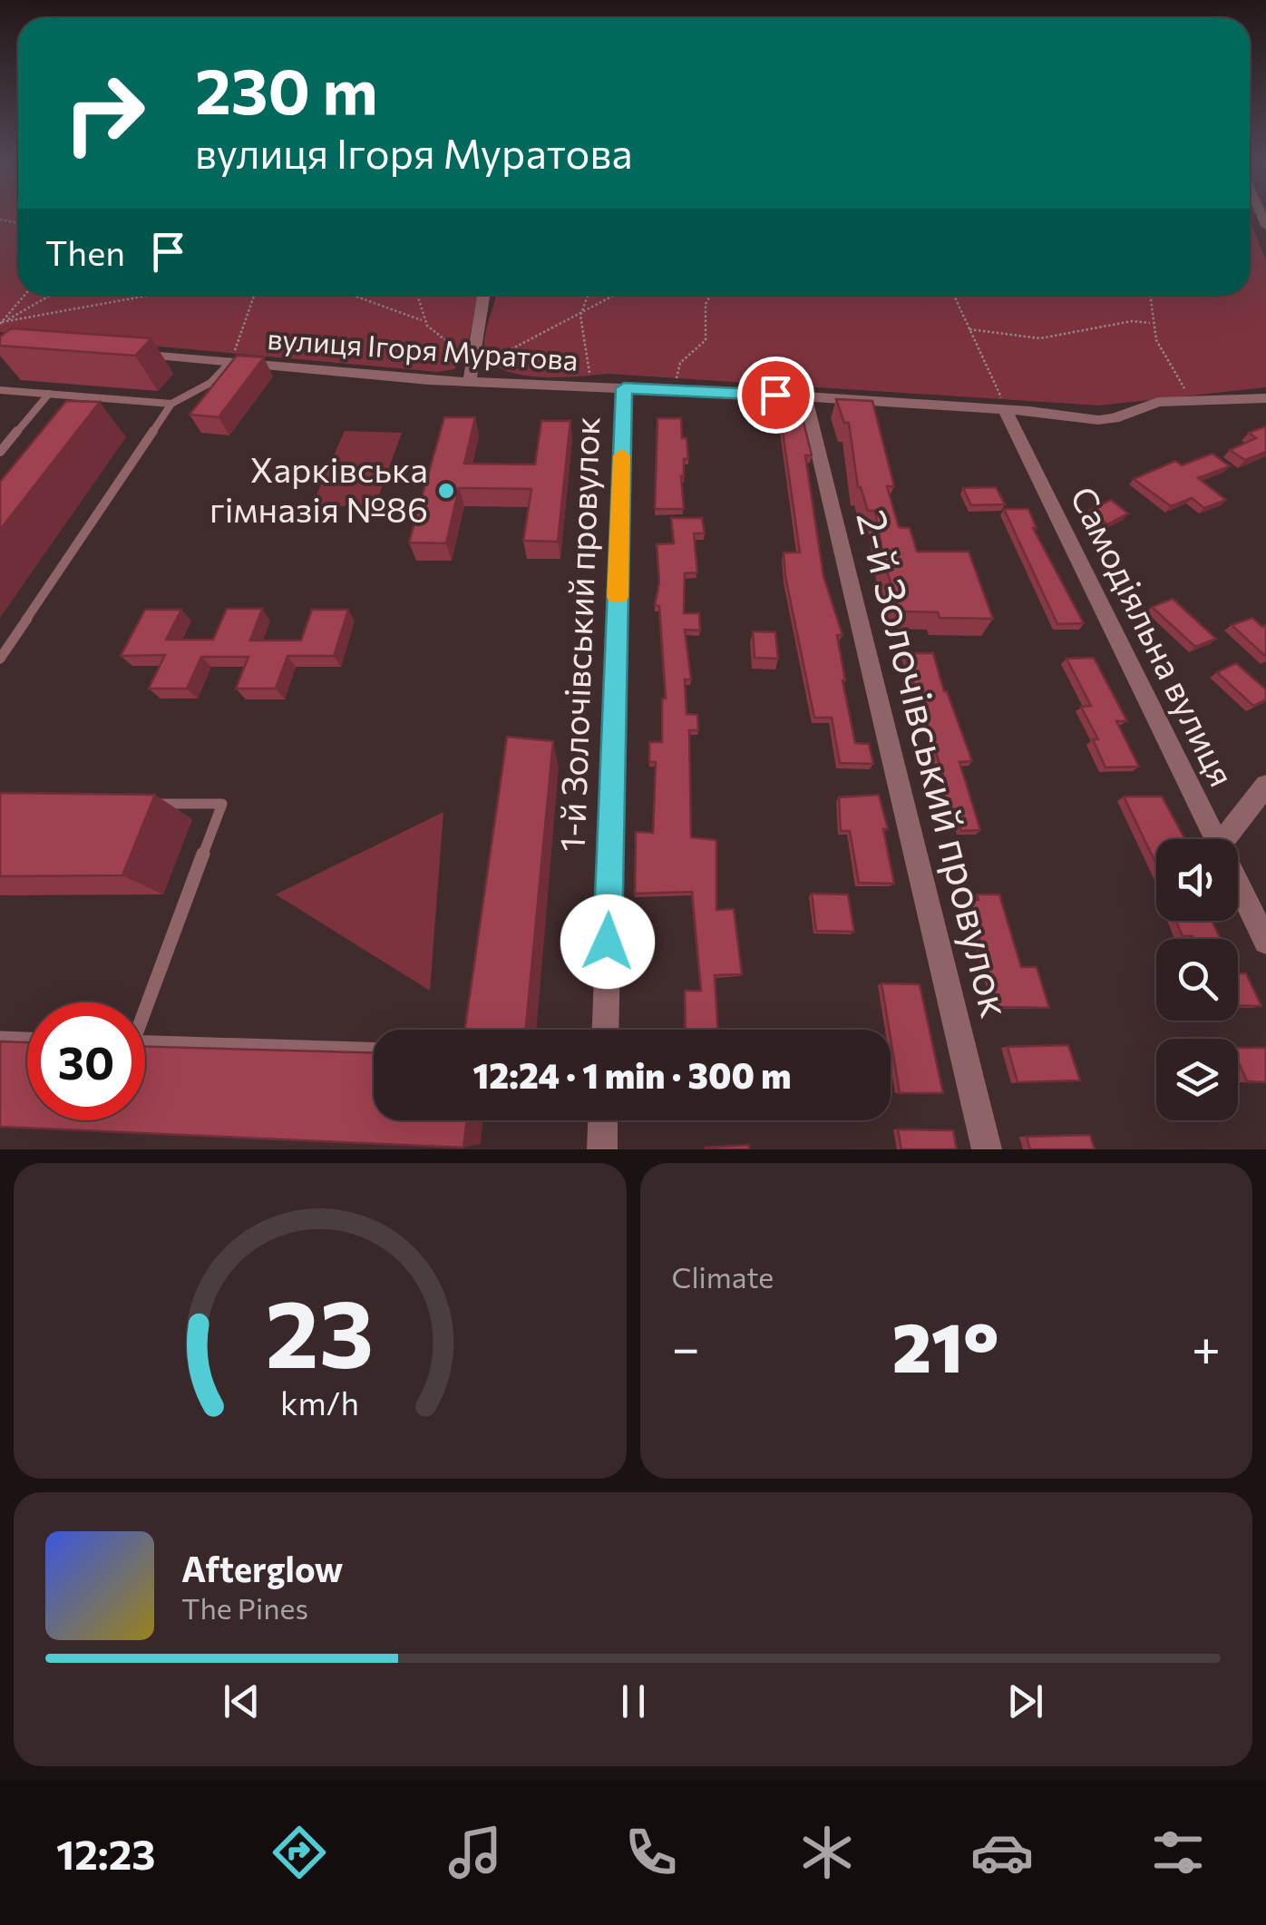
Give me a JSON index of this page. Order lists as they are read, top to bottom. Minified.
{"streets":{"street":["вулиця Ігоря Муратова","1-й Золочівський провулок","Самодіяльна вулиця","2-й Золочівський провулок"]},"crossings":[["вулиця Ігоря Муратова","1-й Золочівський провулок"],["вулиця Ігоря Муратова","Самодіяльна вулиця"],["вулиця Ігоря Муратова","2-й Золочівський провулок"]],"places":["Харківська гімназія №86"],"page":{"turn":["230 m","вулиця Ігоря Муратова"],"then":"Then","limit":"30","trip":"12:24 · 1 min · 300 m","tile":"Climate","heat":["−","21°","+"],"song":["Afterglow","The Pines"],"tabs":"12:23","gauge":["23","km/h"]}}
